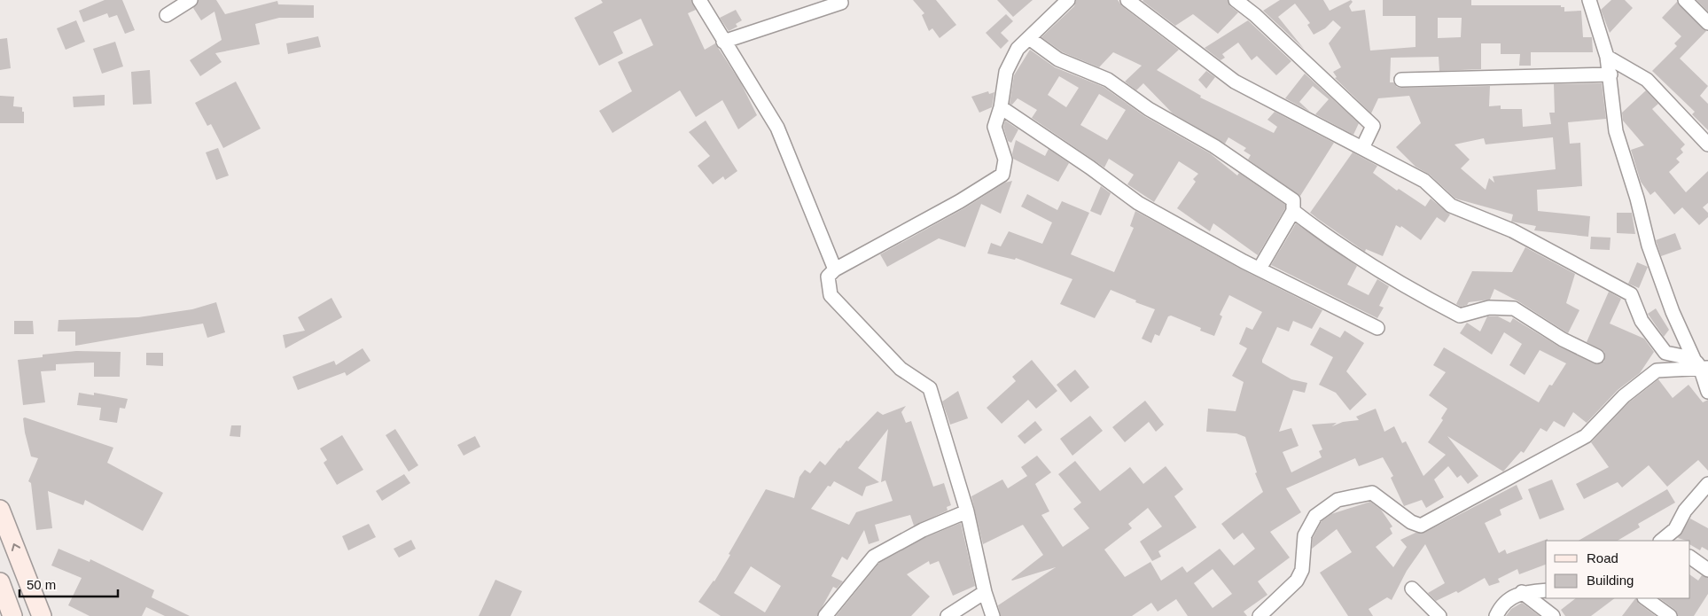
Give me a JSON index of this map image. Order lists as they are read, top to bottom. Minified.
{"legend":["Road","Building"],"scale_bar":"50 m"}
